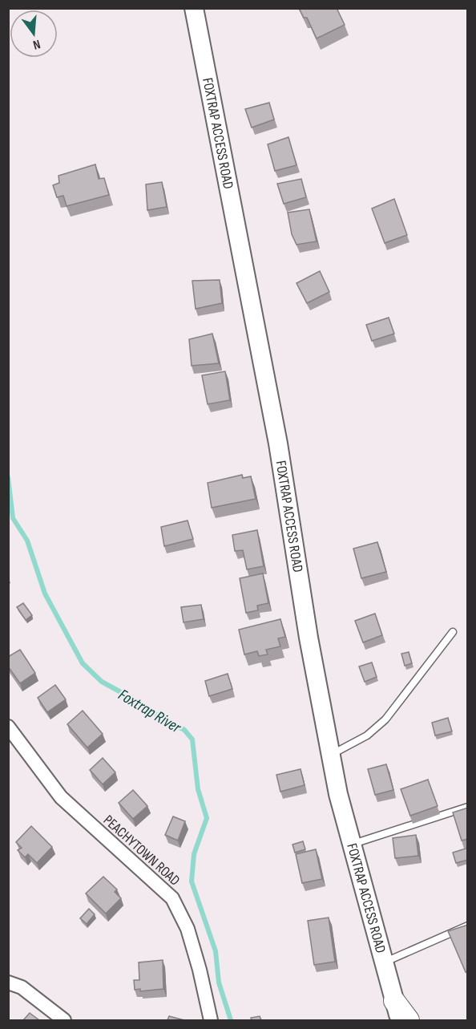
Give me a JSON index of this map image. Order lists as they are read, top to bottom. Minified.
{"streets":{"main road":["FOXTRAP ACCESS ROAD"],"street":["PEACHYTOWN ROAD"]},"water":["Foxtrap River"],"north":"bottom"}
